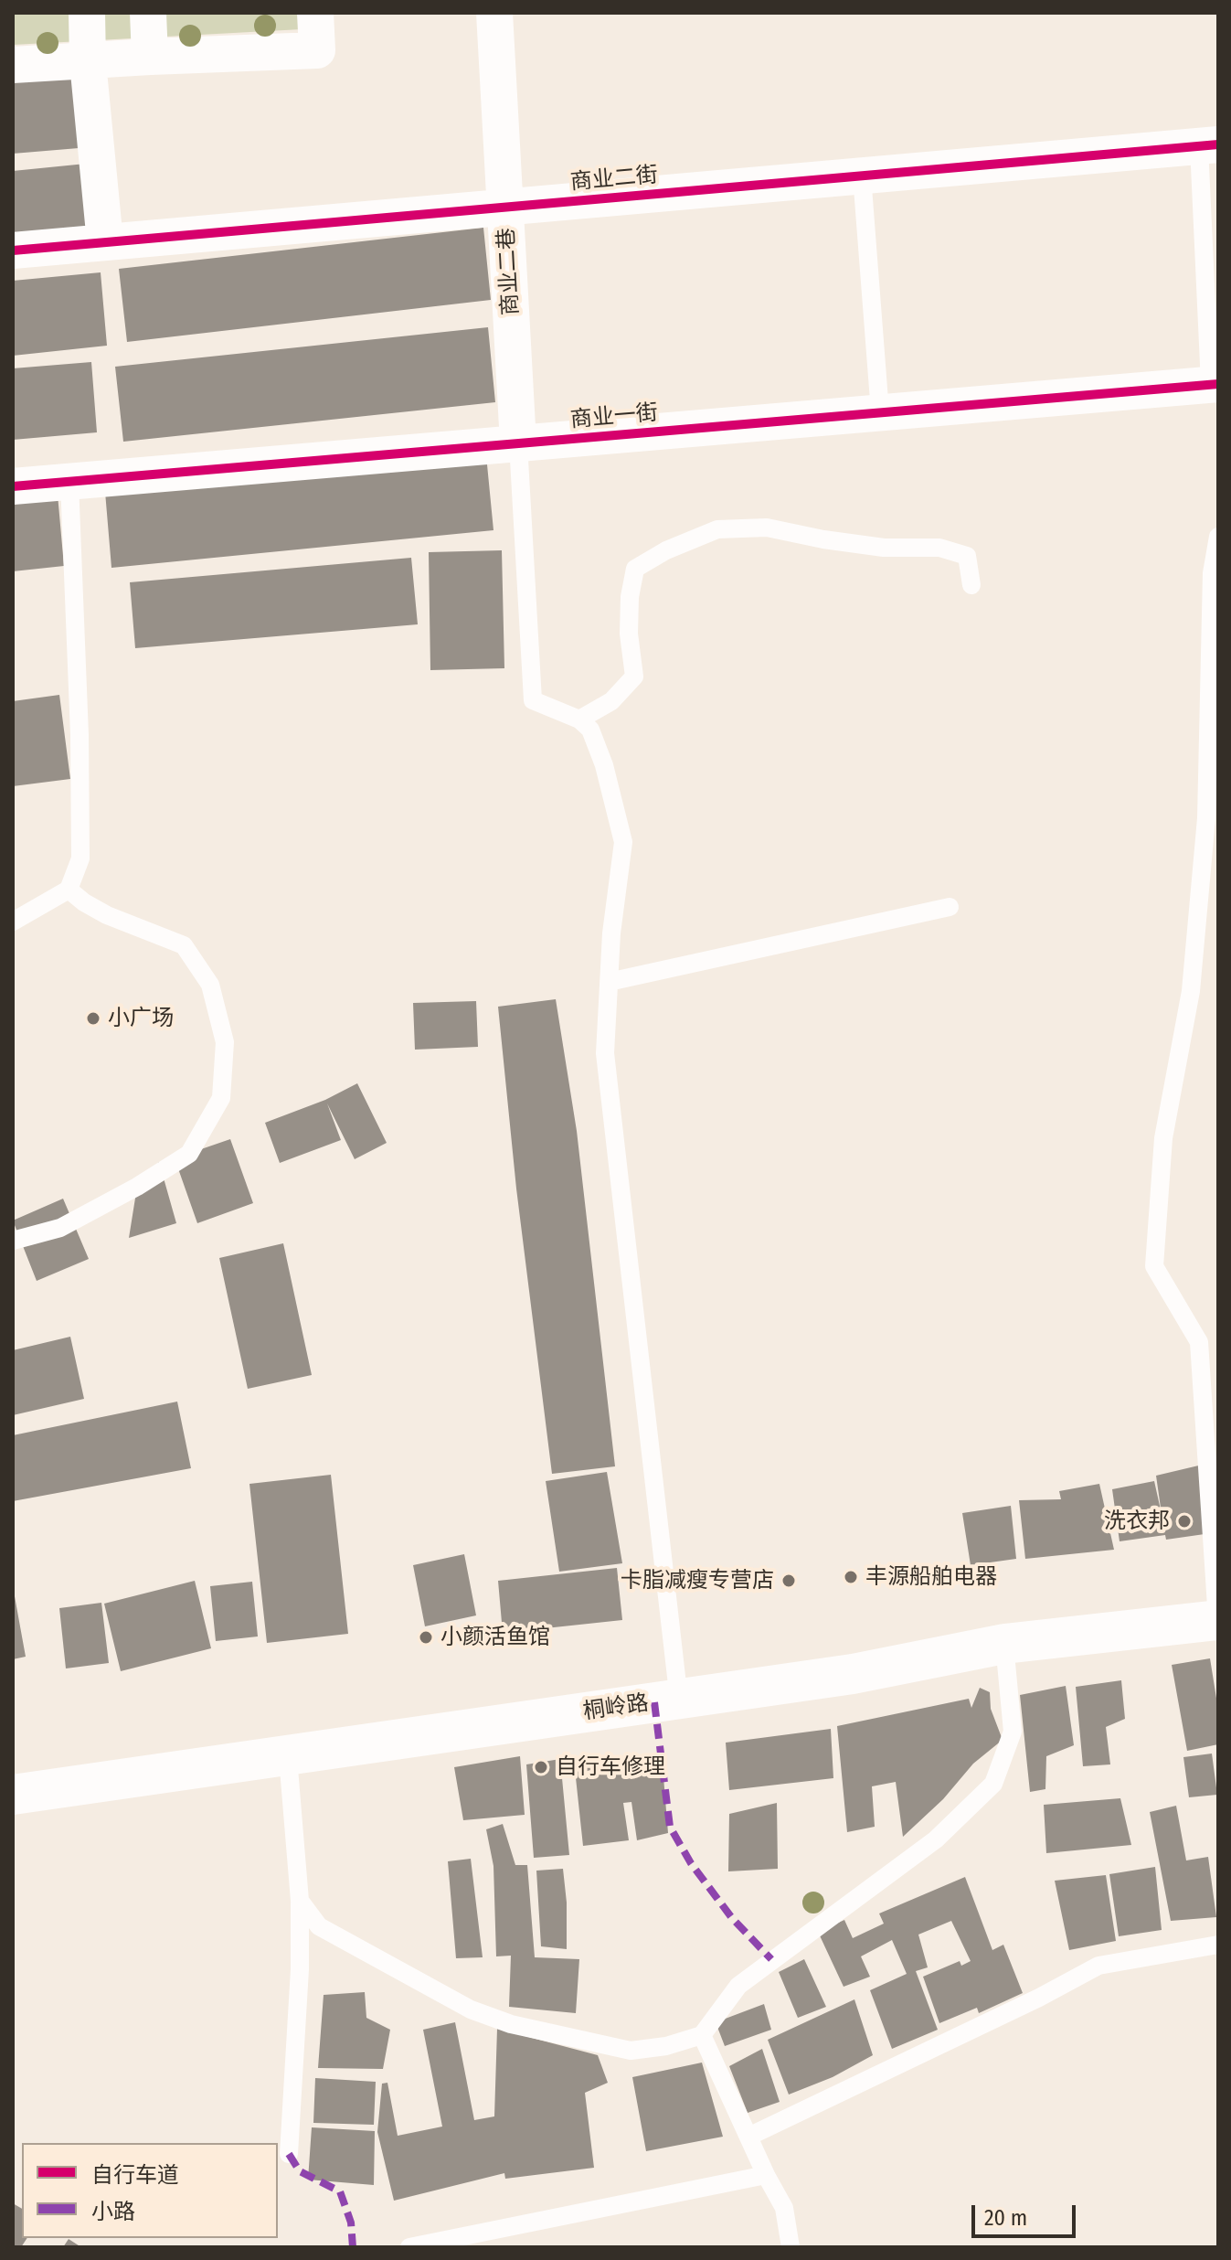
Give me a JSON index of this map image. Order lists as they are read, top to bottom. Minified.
{"streets":{"main road":["桐岭路"],"street":["商业二街","商业二巷","商业一街"]},"crossings":[["商业二街","商业二巷"],["商业二巷","商业一街"]],"places":["小广场","洗衣邦","丰源船舶电器","卡脂减瘦专营店","小颜活鱼馆","自行车修理"],"legend":["自行车道","小路"],"scale_bar":"20 m"}
